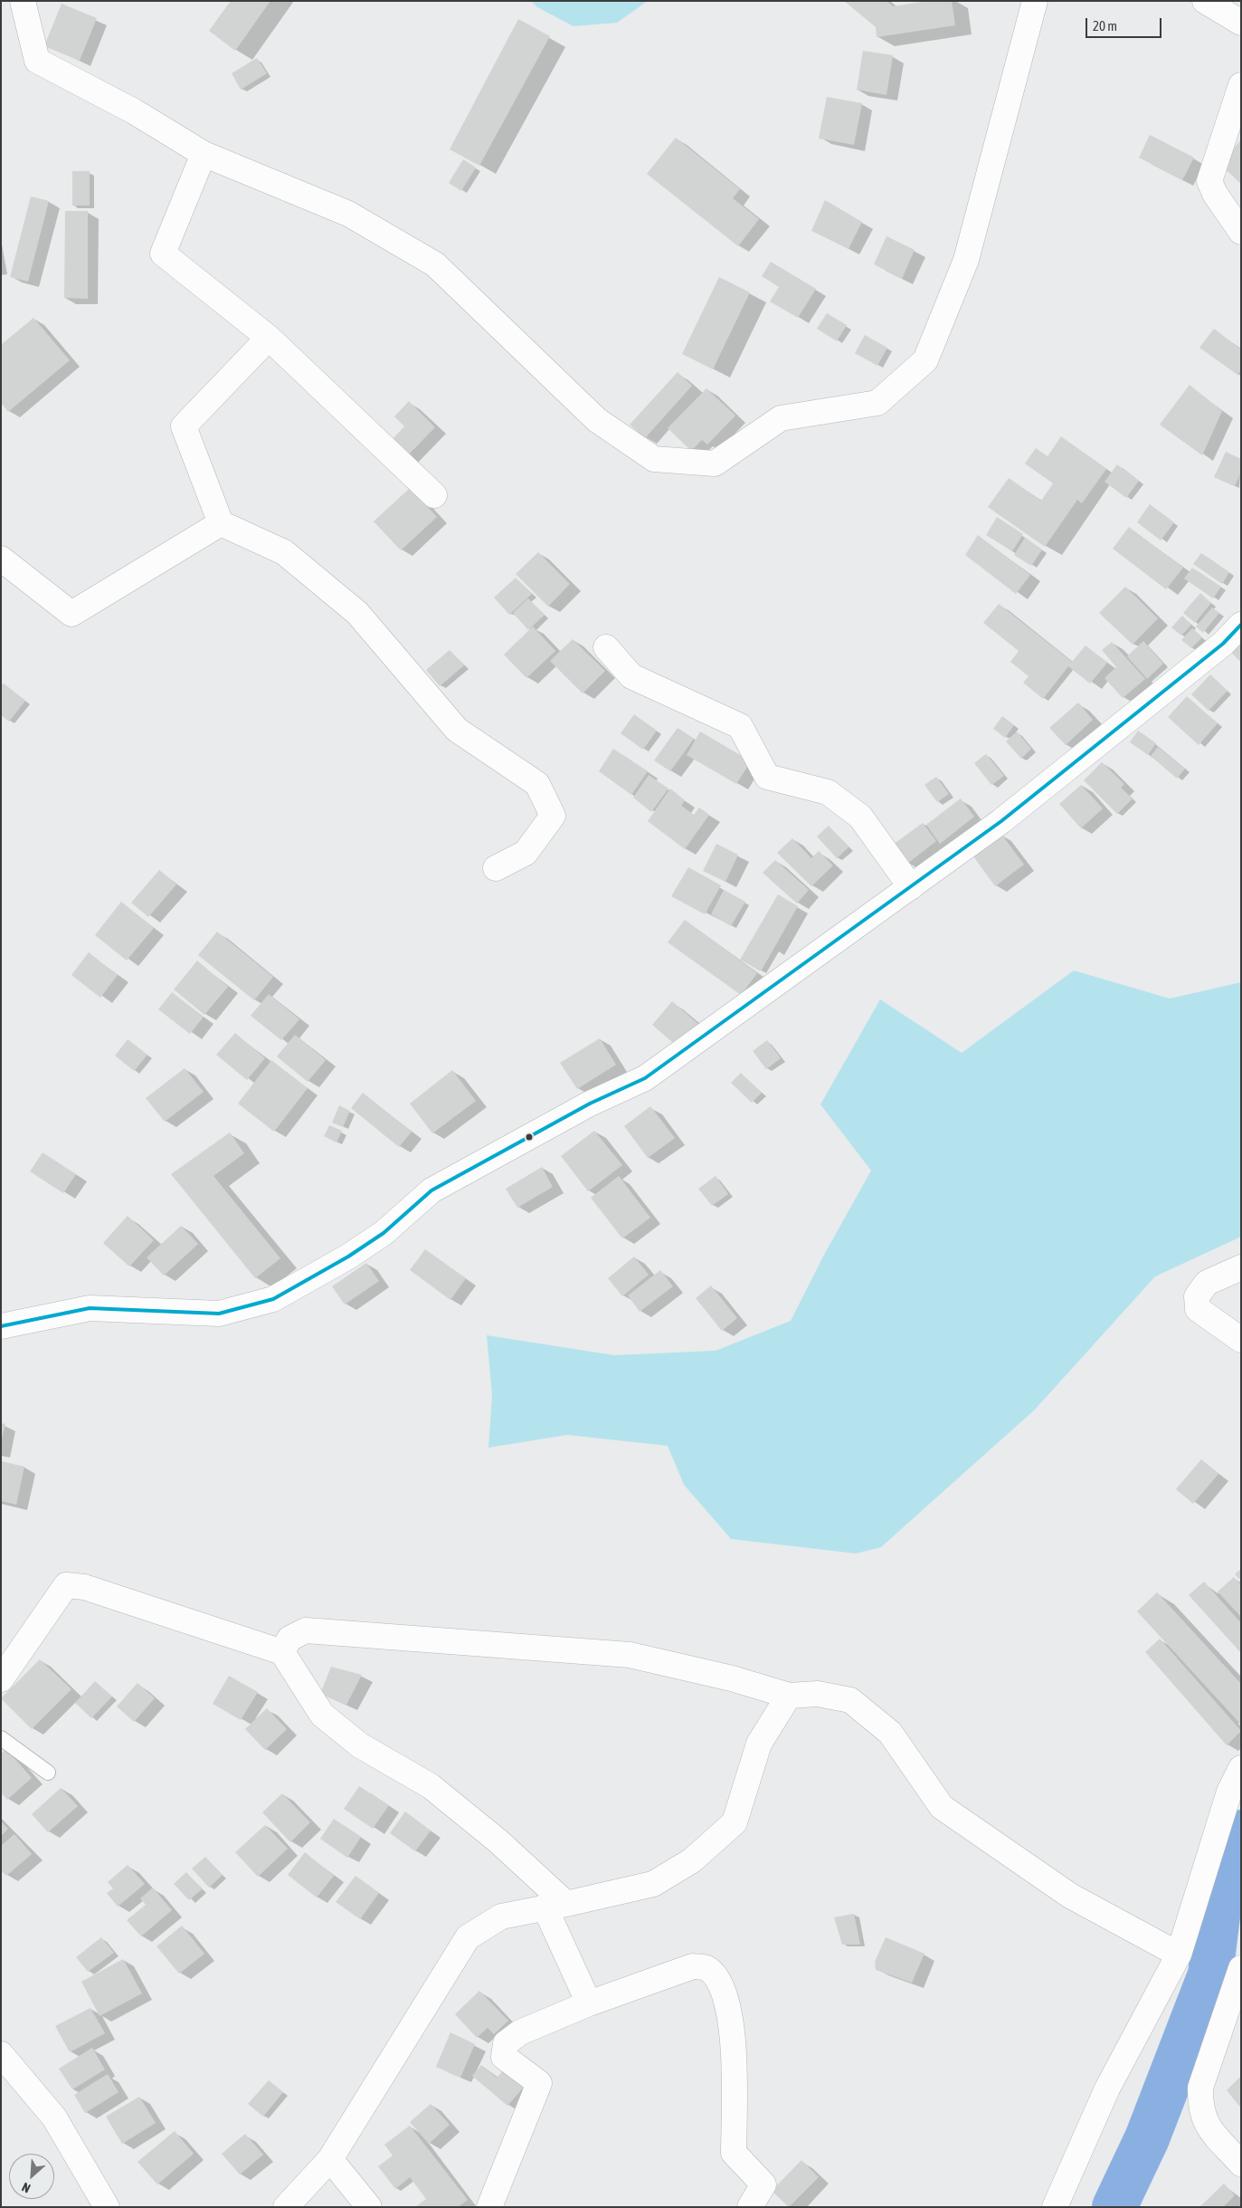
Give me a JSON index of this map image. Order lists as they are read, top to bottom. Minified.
{"scale_bar":"20 m","north":"bottom left"}
